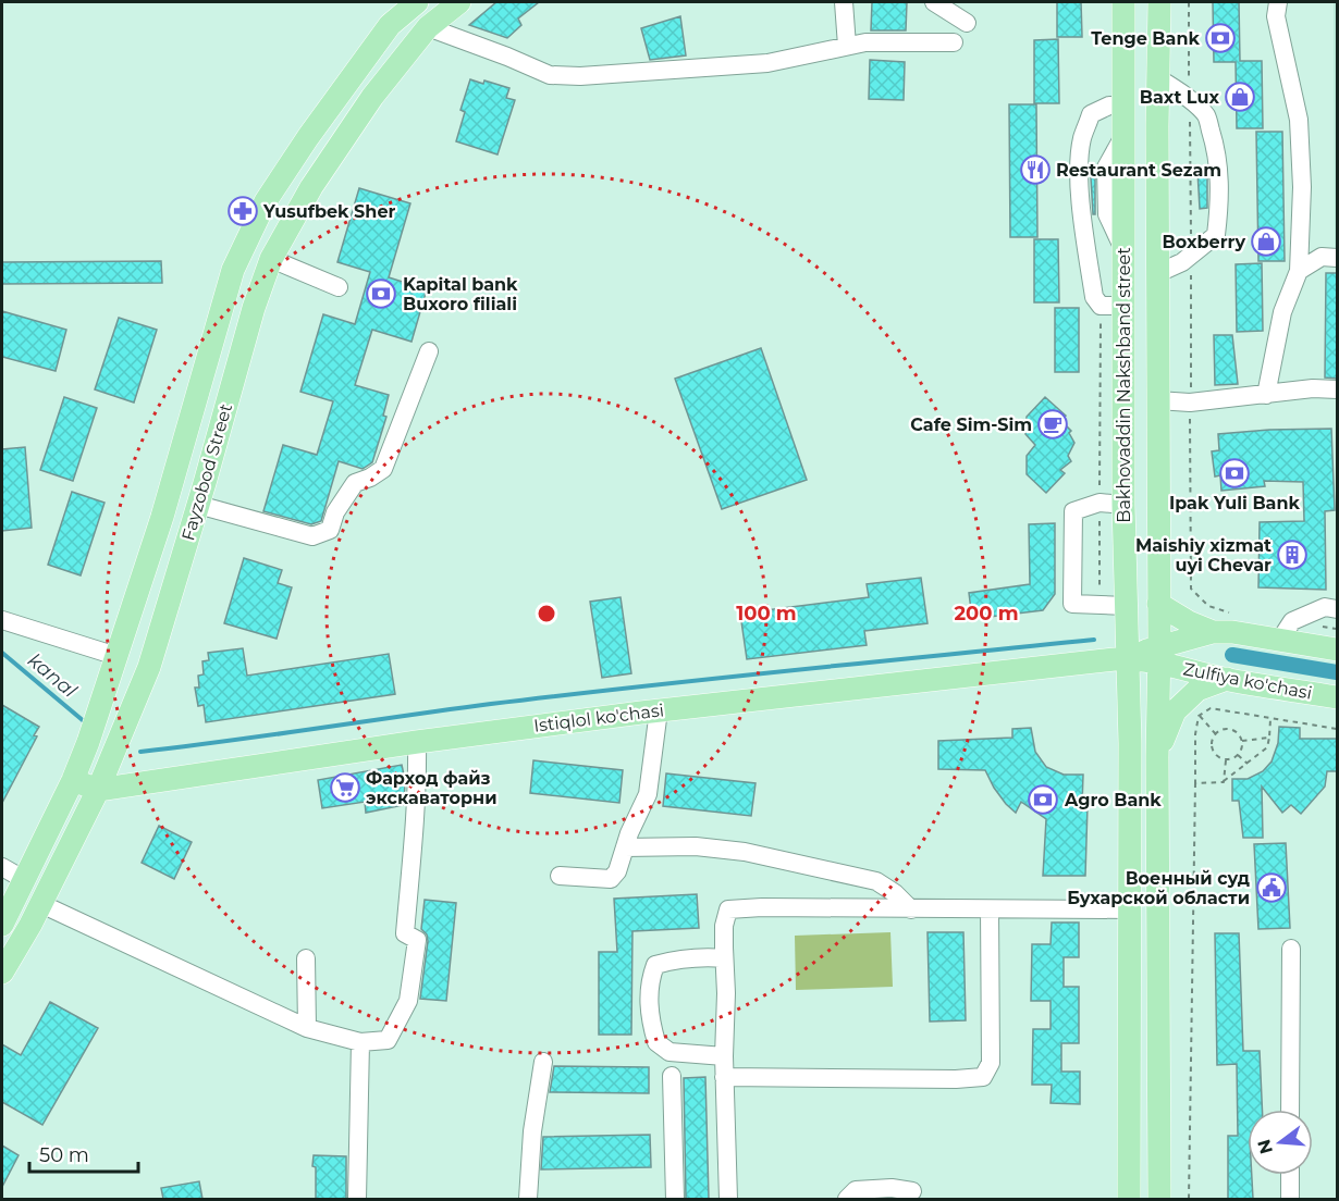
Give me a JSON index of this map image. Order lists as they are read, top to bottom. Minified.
{"streets":{"main road":["Bakhovaddin Nakshband street","Fayzobod Street","Zulfiya ko'chasi","Istiqlol ko'chasi"]},"crossings":[["Bakhovaddin Nakshband street","Zulfiya ko'chasi"],["Bakhovaddin Nakshband street","Istiqlol ko'chasi"],["Fayzobod Street","Istiqlol ko'chasi"],["Zulfiya ko'chasi","Istiqlol ko'chasi"]],"water":["kanal"],"places":{"bank":["Tenge Bank","Kapital bank Buxoro filiali","Ipak Yuli Bank","Agro Bank"],"shop":["Baxt Lux","Boxberry"],"restaurant":["Restaurant Sezam"],"pharmacy":["Yusufbek Sher"],"cafe":["Cafe Sim-Sim"],"building":["Maishiy xizmat uyi Chevar"],"supermarket":["Фарход файз экскаваторни"],"public building":["Военный суд Бухарской области"]},"scale_bar":"50 m","north":"left","rings":["100 m","200 m"]}
